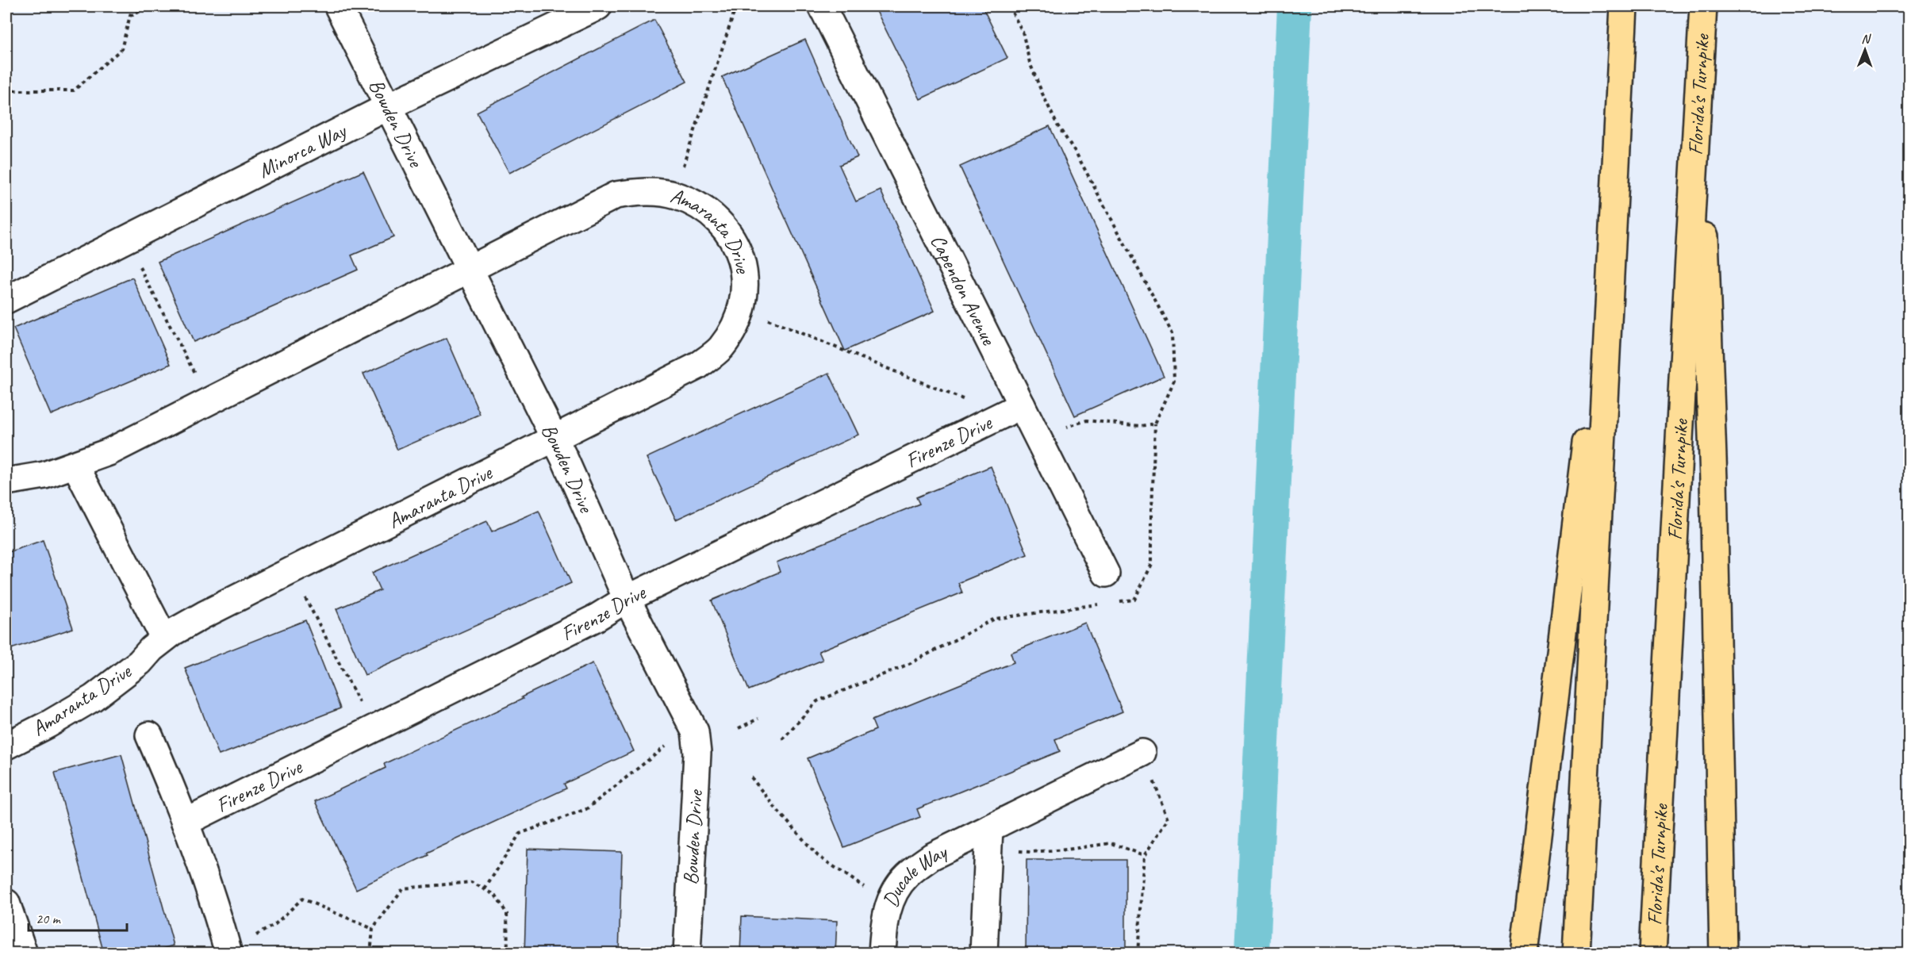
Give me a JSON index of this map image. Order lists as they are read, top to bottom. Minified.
{"streets":{"highway":["Florida's Turnpike"],"street":["Bowden Drive","Minorca Way","Amaranta Drive","Capendon Avenue","Firenze Drive","Ducale Way"]},"crossings":[["Bowden Drive","Minorca Way"],["Bowden Drive","Amaranta Drive"],["Bowden Drive","Firenze Drive"],["Capendon Avenue","Firenze Drive"]],"scale_bar":"20 m","north":"top"}
